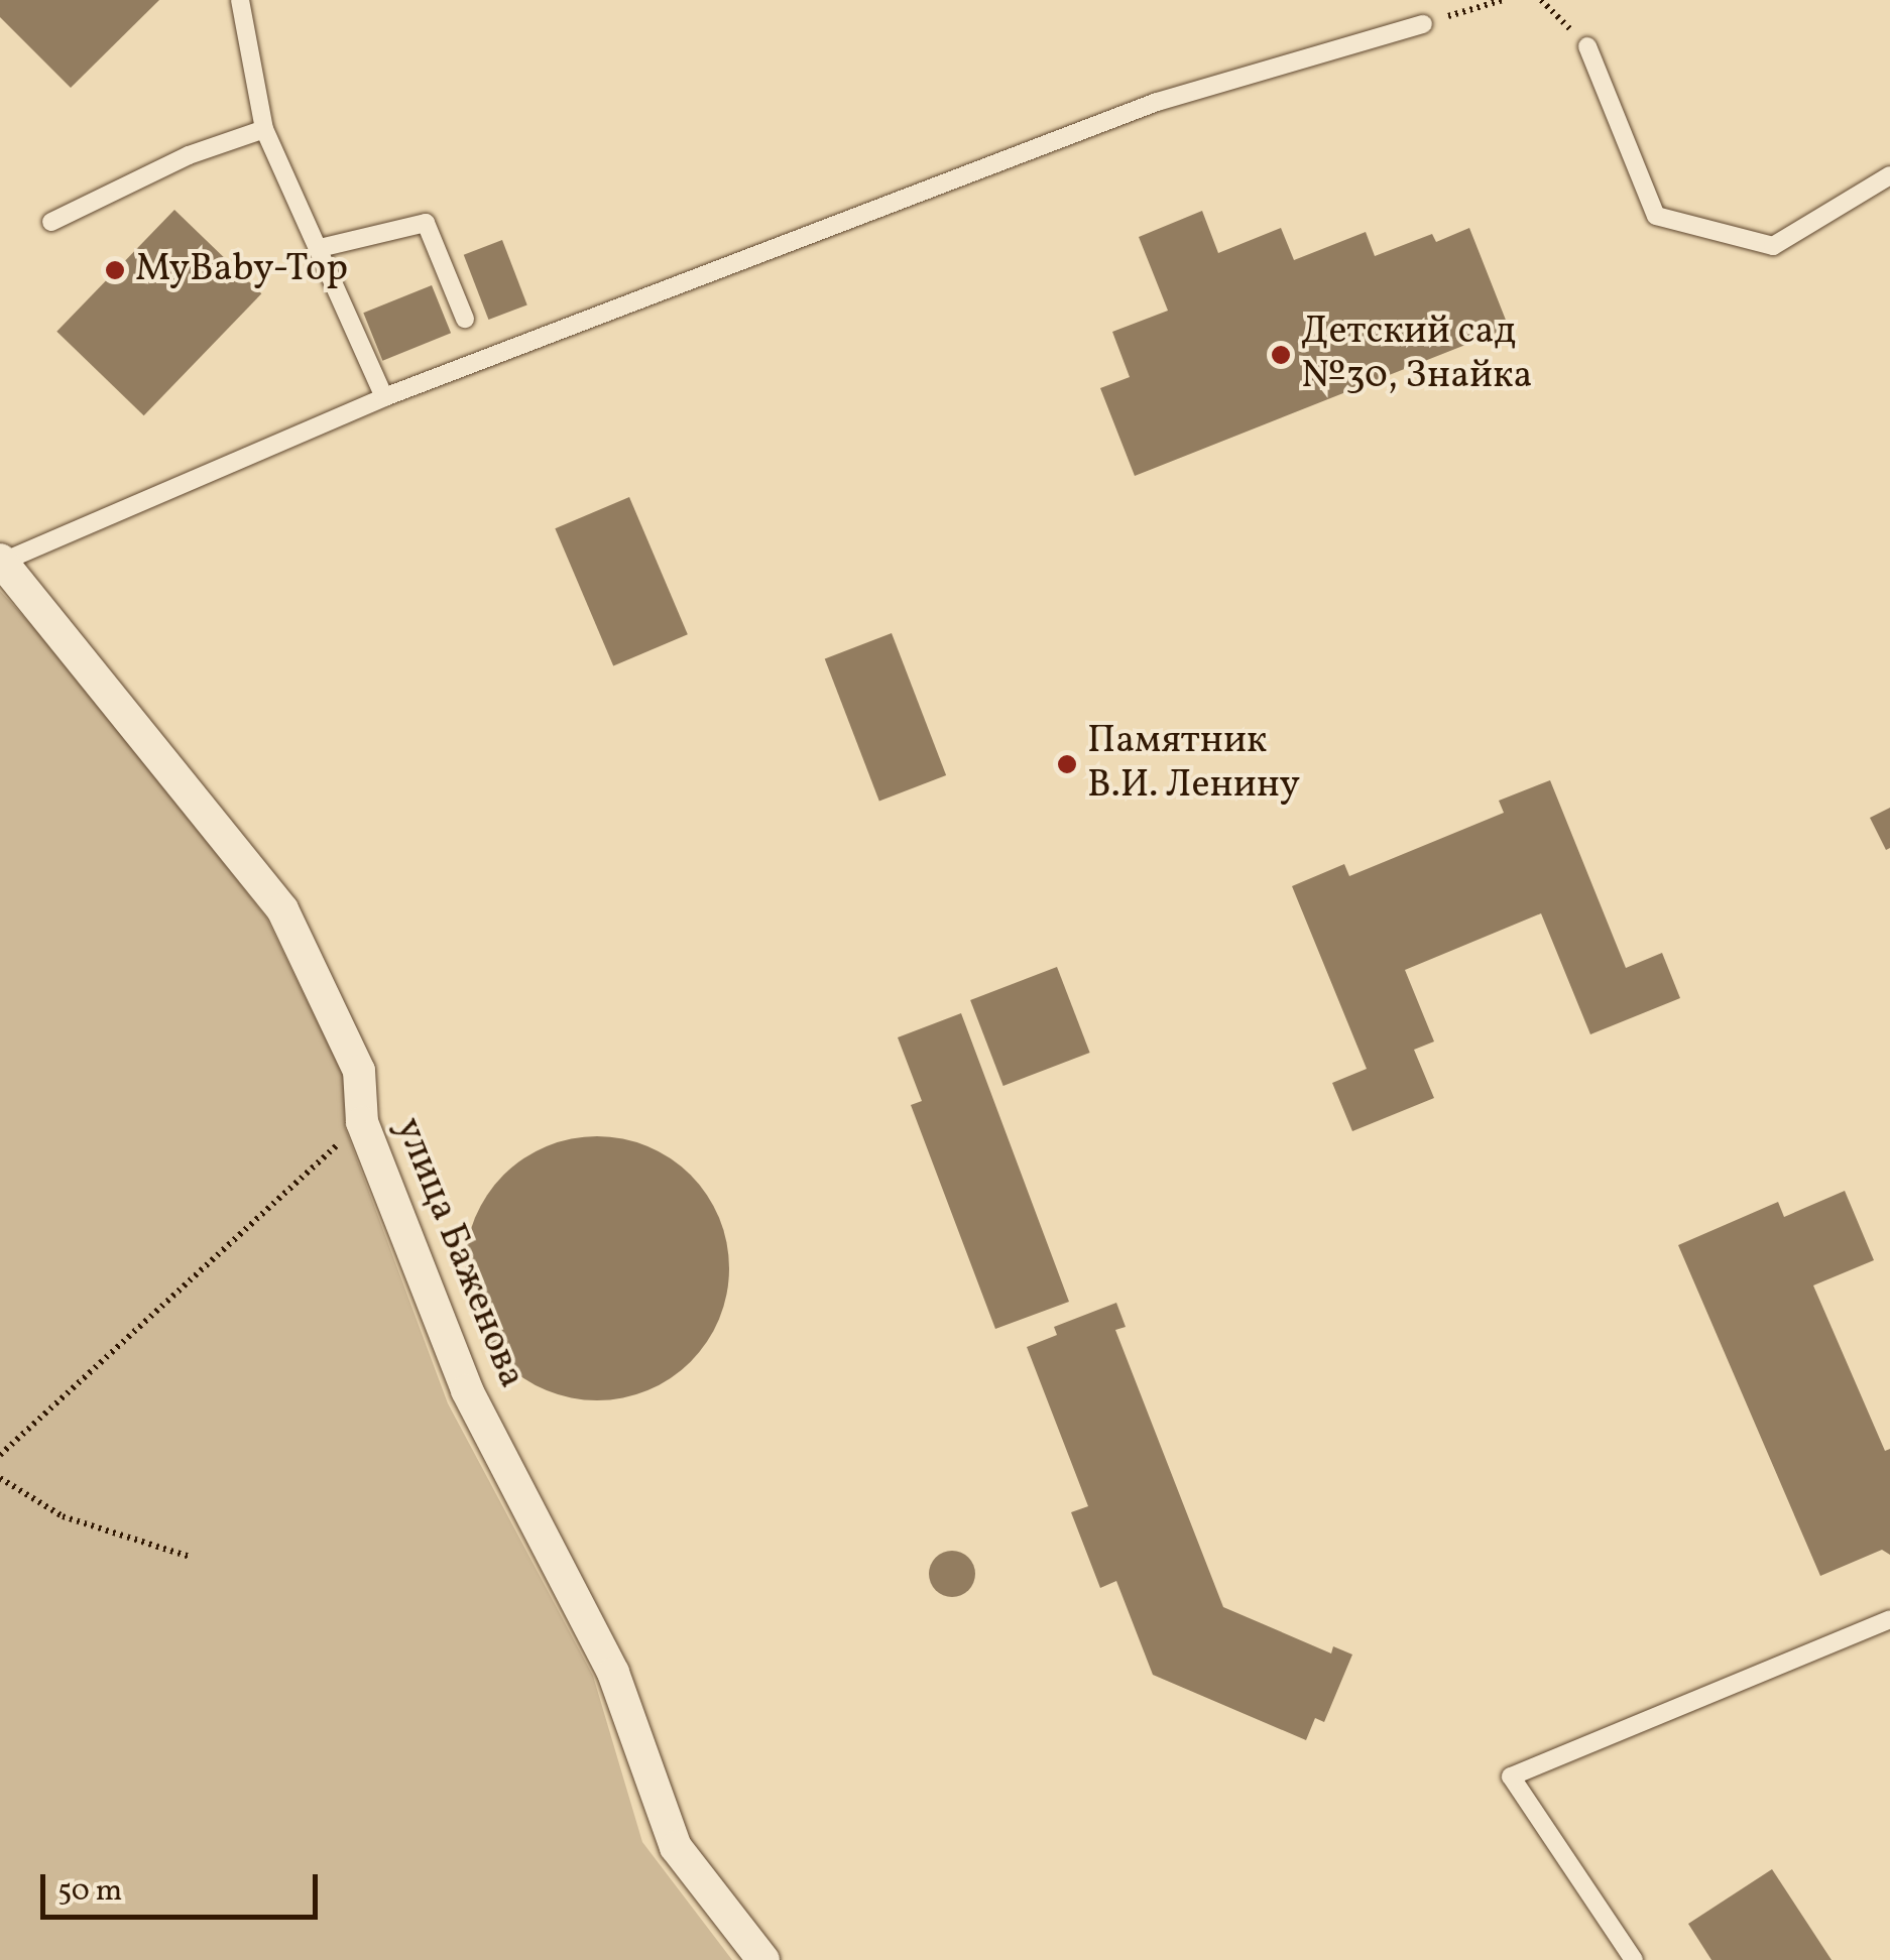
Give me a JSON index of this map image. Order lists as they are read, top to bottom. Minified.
{"streets":{"street":["улица Баженова"]},"places":["MyBaby-Top","Детский сад №30, Знайка","Памятник В.И. Ленину"],"scale_bar":"50 m"}
